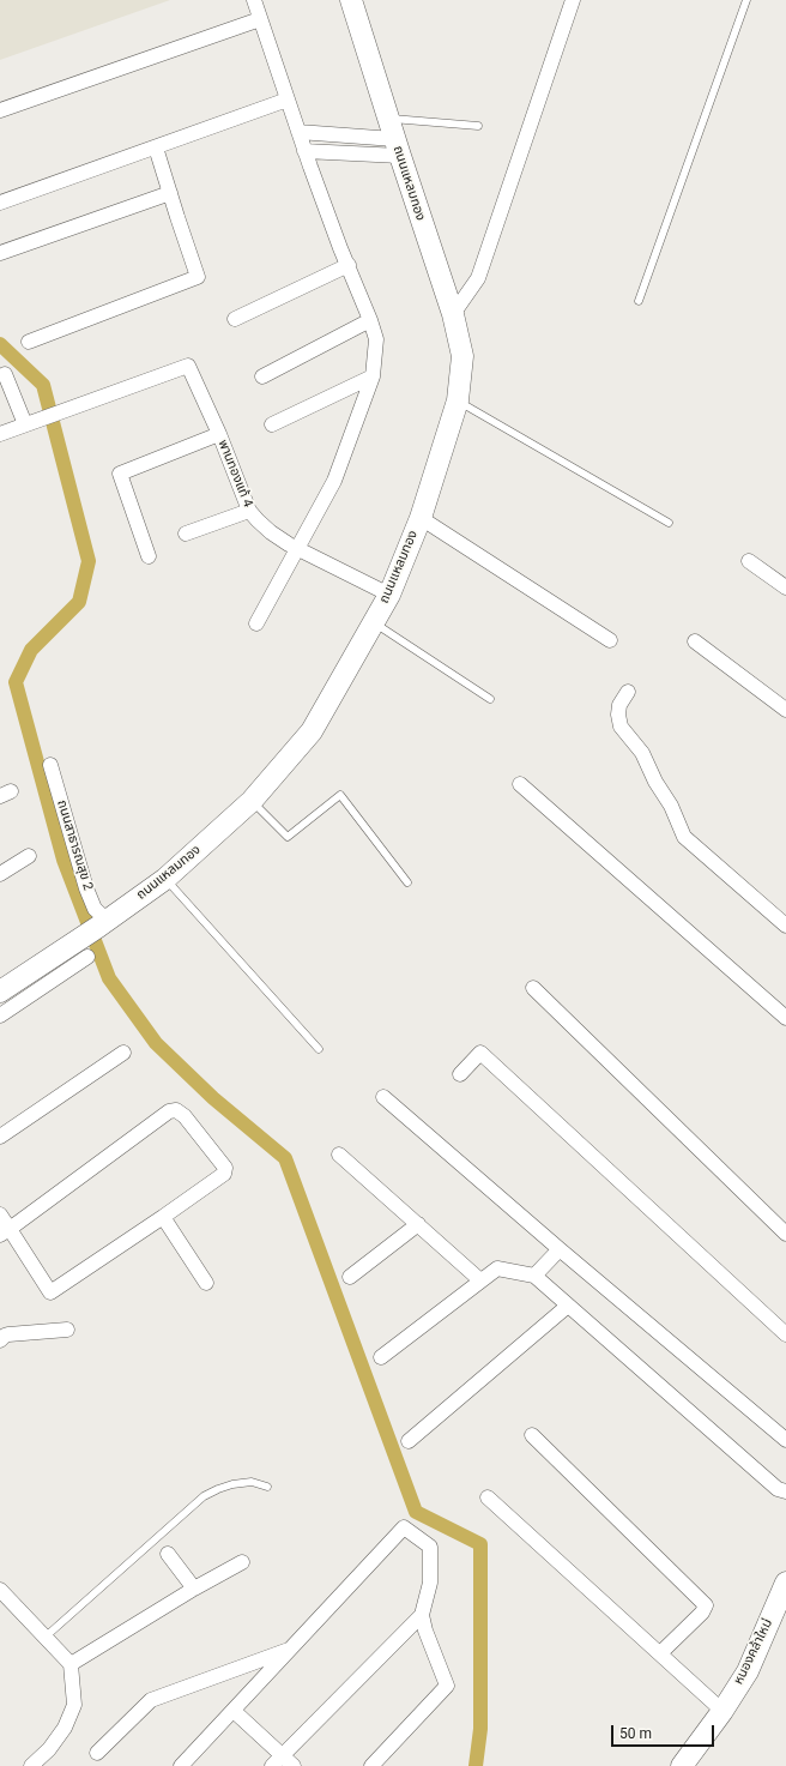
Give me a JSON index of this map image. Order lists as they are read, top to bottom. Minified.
{"streets":{"main road":["ถนนแหลมทอง","หนองคล้าใหม่"],"street":["พานทองแท้ 4","ถนนสาธารณสุข 2"]},"crossings":[["ถนนแหลมทอง","พานทองแท้ 4"],["ถนนแหลมทอง","ถนนสาธารณสุข 2"]],"scale_bar":"50 m"}
